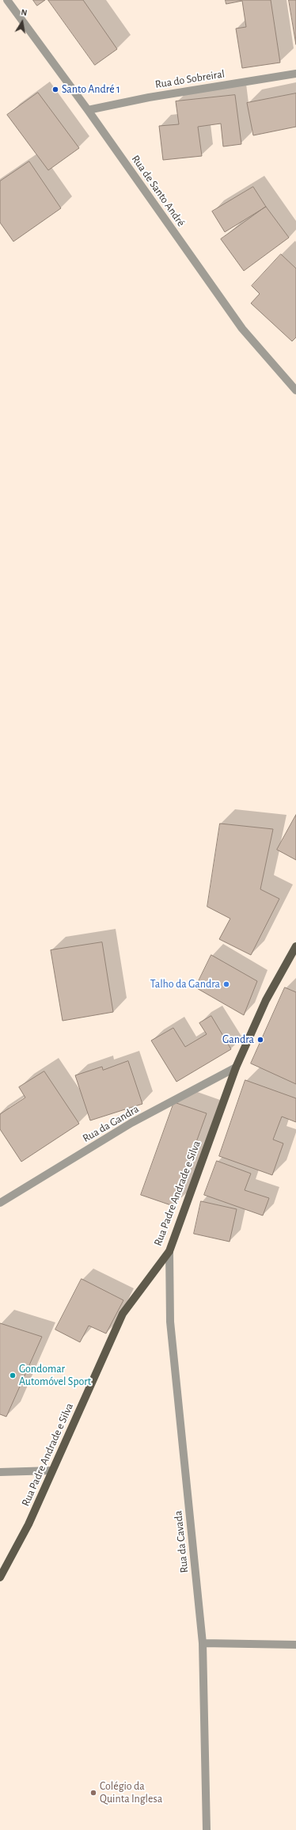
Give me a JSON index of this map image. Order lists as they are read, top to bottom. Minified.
{"streets":{"main road":["Rua Padre Andrade e Silva"],"street":["Rua do Sobreiral","Rua de Santo André","Rua da Gandra","Rua da Cavada"]},"crossings":[["Rua do Sobreiral","Rua de Santo André"],["Rua da Gandra","Rua Padre Andrade e Silva"],["Rua Padre Andrade e Silva","Rua da Cavada"]],"places":["Santo André 1","Talho da Gandra","Gandra","Gondomar Automóvel Sport","Colégio da Quinta Inglesa"],"north":"top"}
